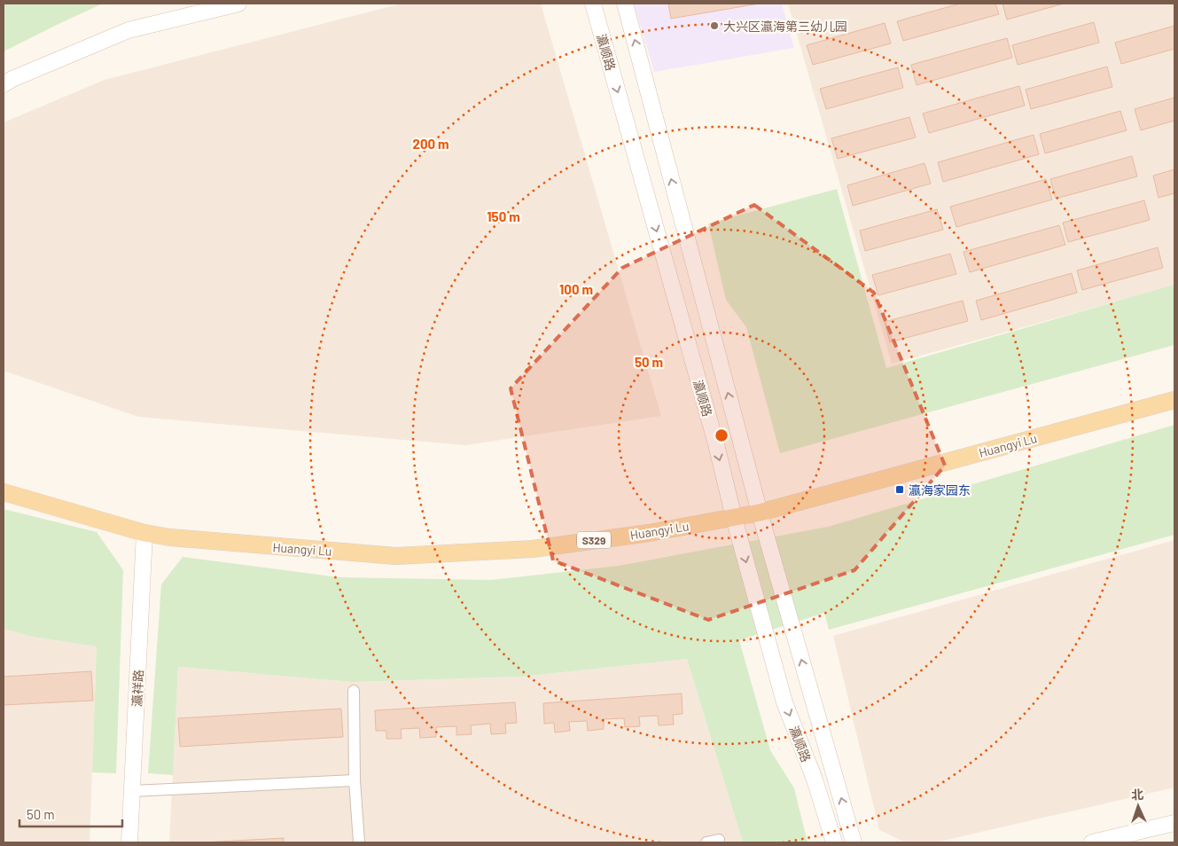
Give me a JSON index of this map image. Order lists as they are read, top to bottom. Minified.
{"streets":{"main road":["瀛顺路","Huangyi Lu","S329","瀛祥路"]},"crossings":[["瀛顺路","Huangyi Lu"],["Huangyi Lu","瀛祥路"]],"places":{"other":["大兴区瀛海第三幼儿园"],"transit":["瀛海家园东"]},"scale_bar":"50 m","north":"top","rings":["200 m","150 m","100 m","50 m"]}
